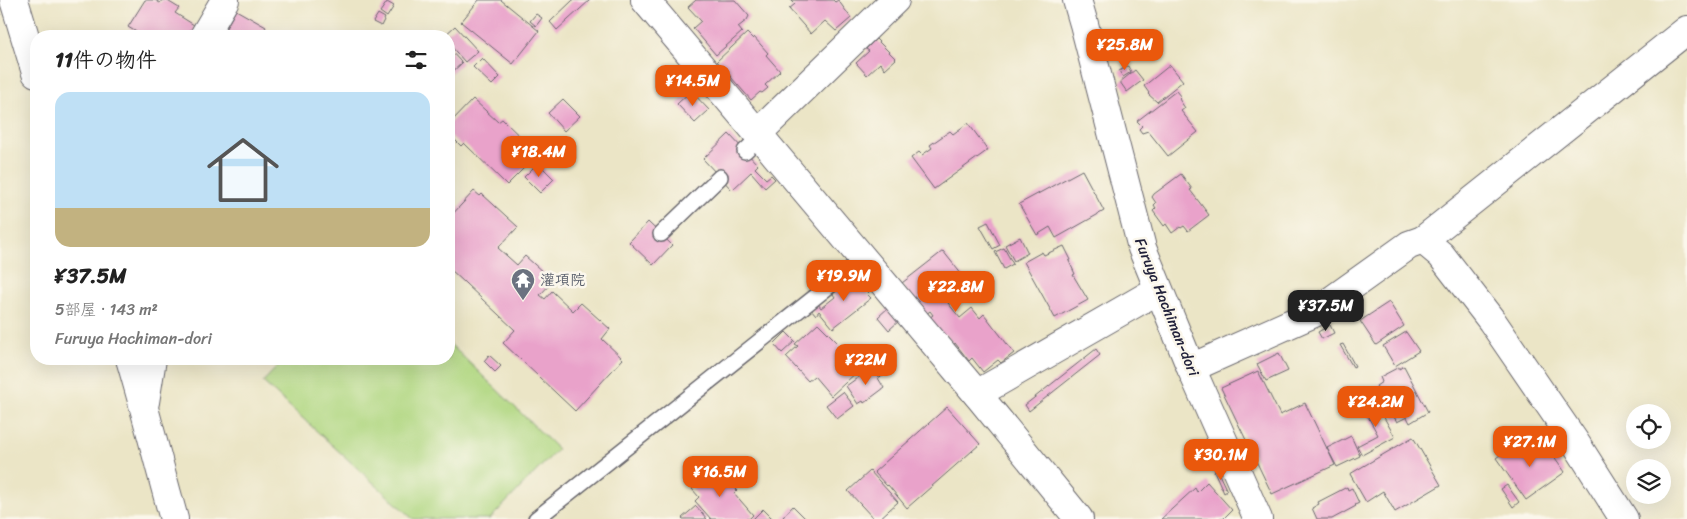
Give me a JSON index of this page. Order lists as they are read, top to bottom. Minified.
{"streets":{"street":["Furuya Hachiman-dori"]},"places":{"temple":["灌項院"]},"page":{"price":["¥25.8M","¥14.5M","¥18.4M","¥19.9M","¥22.8M","¥37.5M","¥22M","¥24.2M","¥27.1M","¥30.1M","¥16.5M"],"heading":"11件の物件","list":[{"name":"¥37.5M","note":"5部屋 · 143 m² · Furuya Hachiman-dori"}]}}
